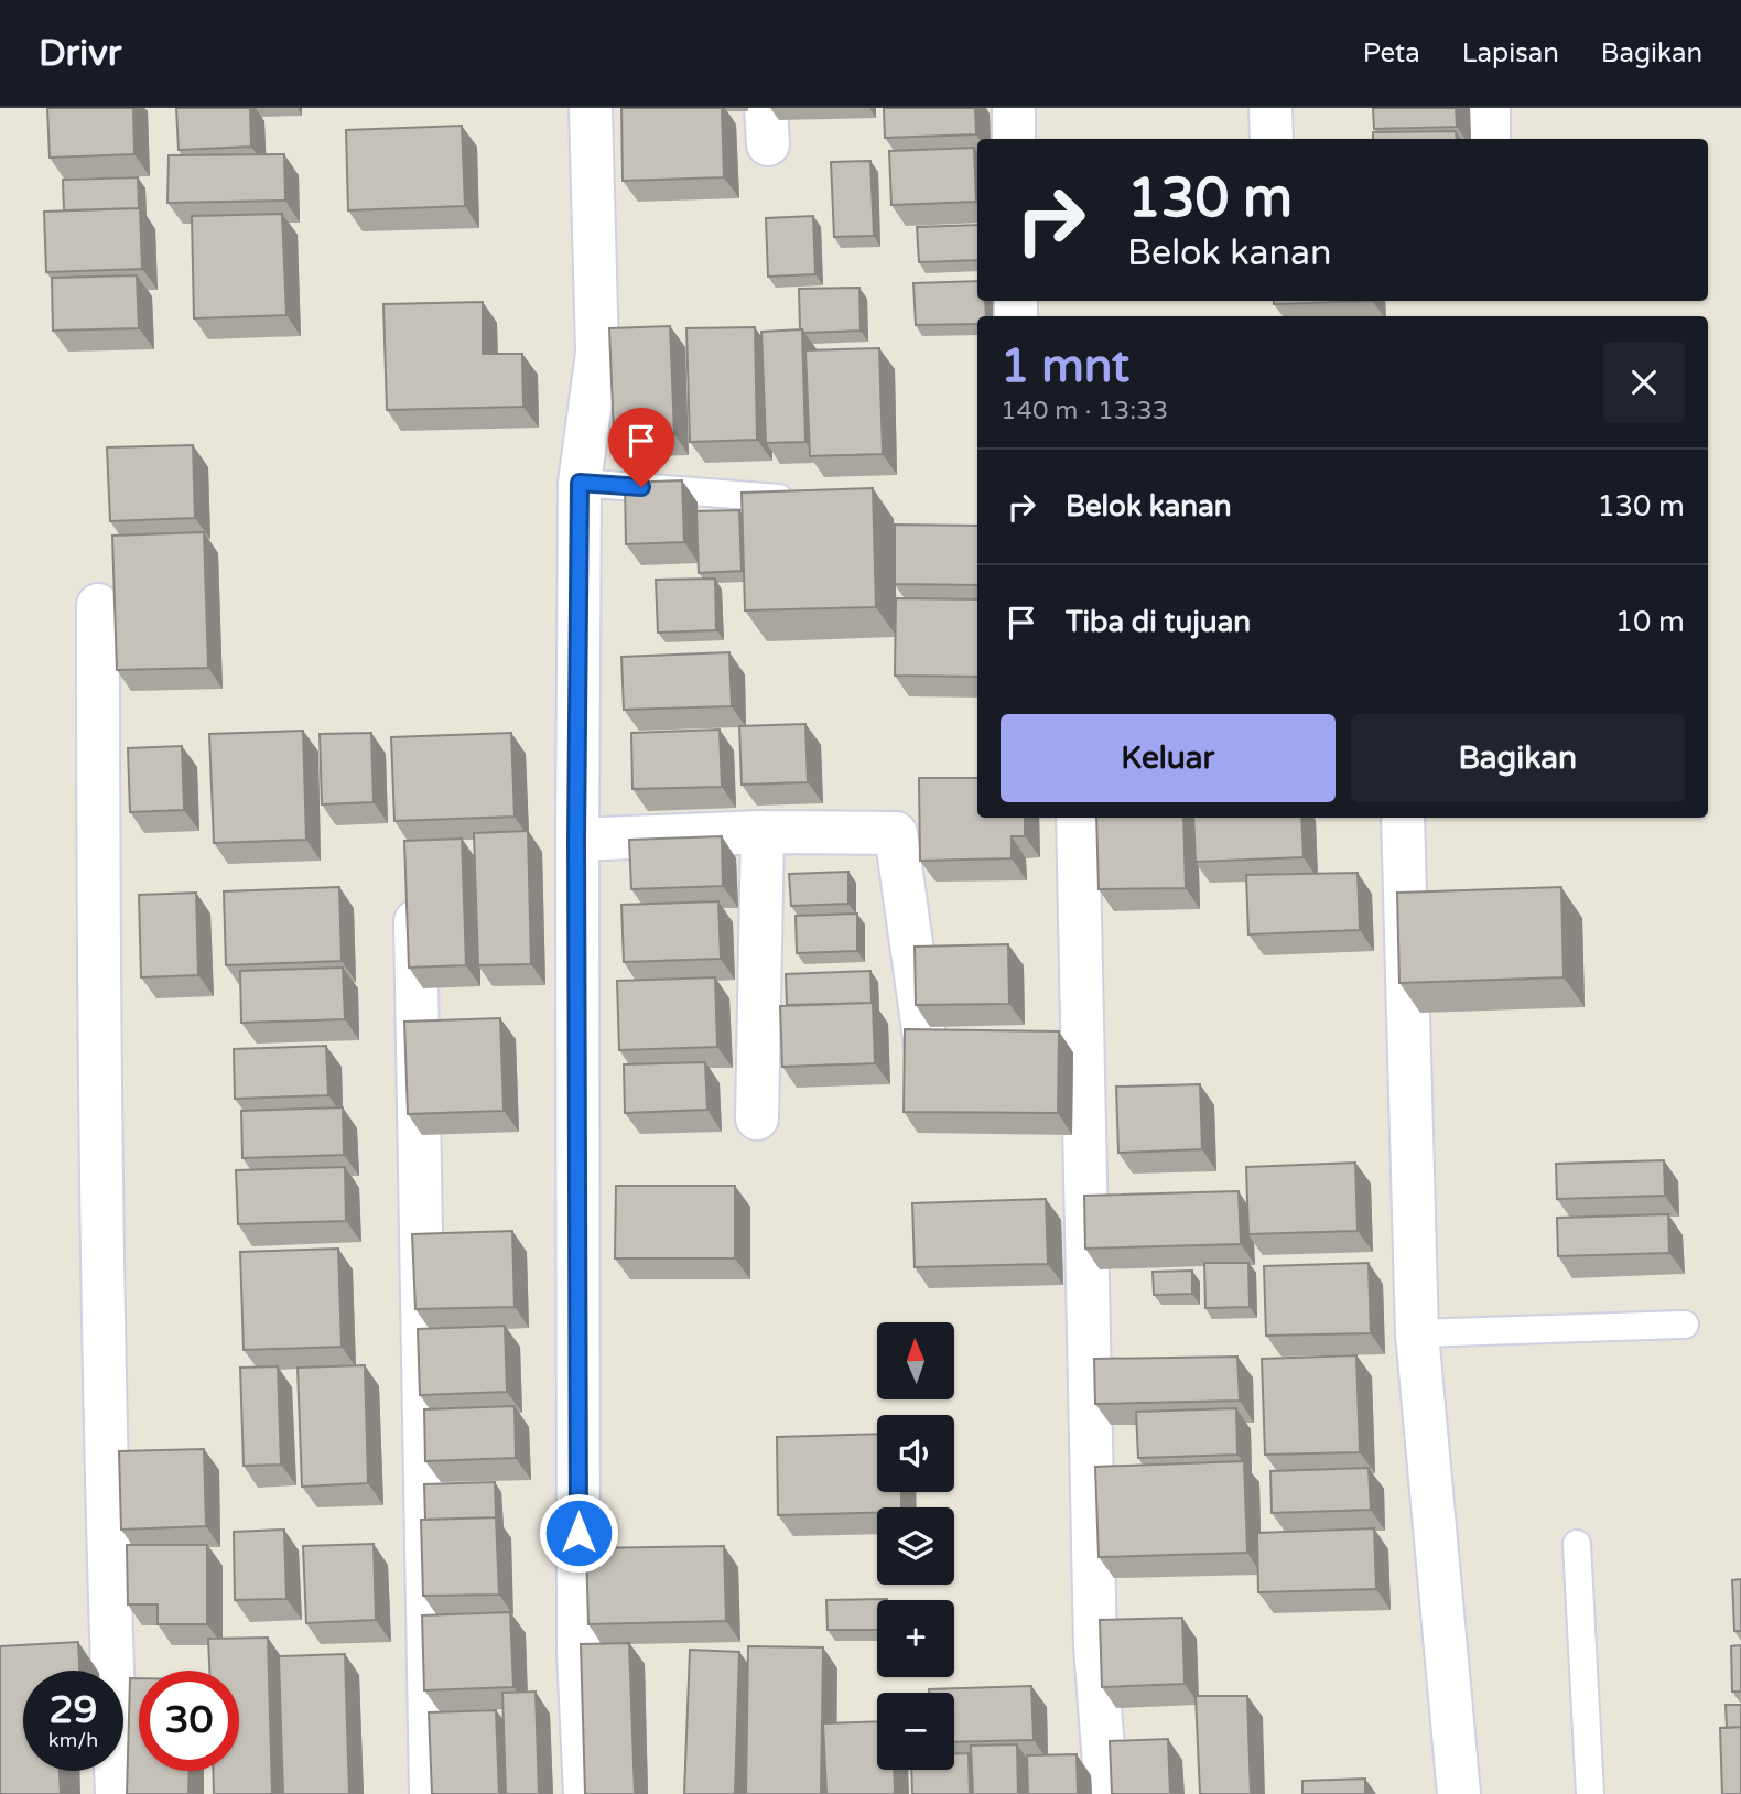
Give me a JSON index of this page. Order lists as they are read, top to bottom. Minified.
{"north":"top","page":{"header":"Drivr","nav":["Peta","Lapisan","Bagikan"],"turn":["130 m","Belok kanan"],"heading":["1 mnt","140 m · 13:33"],"list":[{"name":"Belok kanan","value":"130 m"},{"name":"Tiba di tujuan","value":"10 m"}],"buttons":["Keluar","Bagikan"],"map_buttons":["+","−"],"speed":"29 km/h","limit":"30"}}
